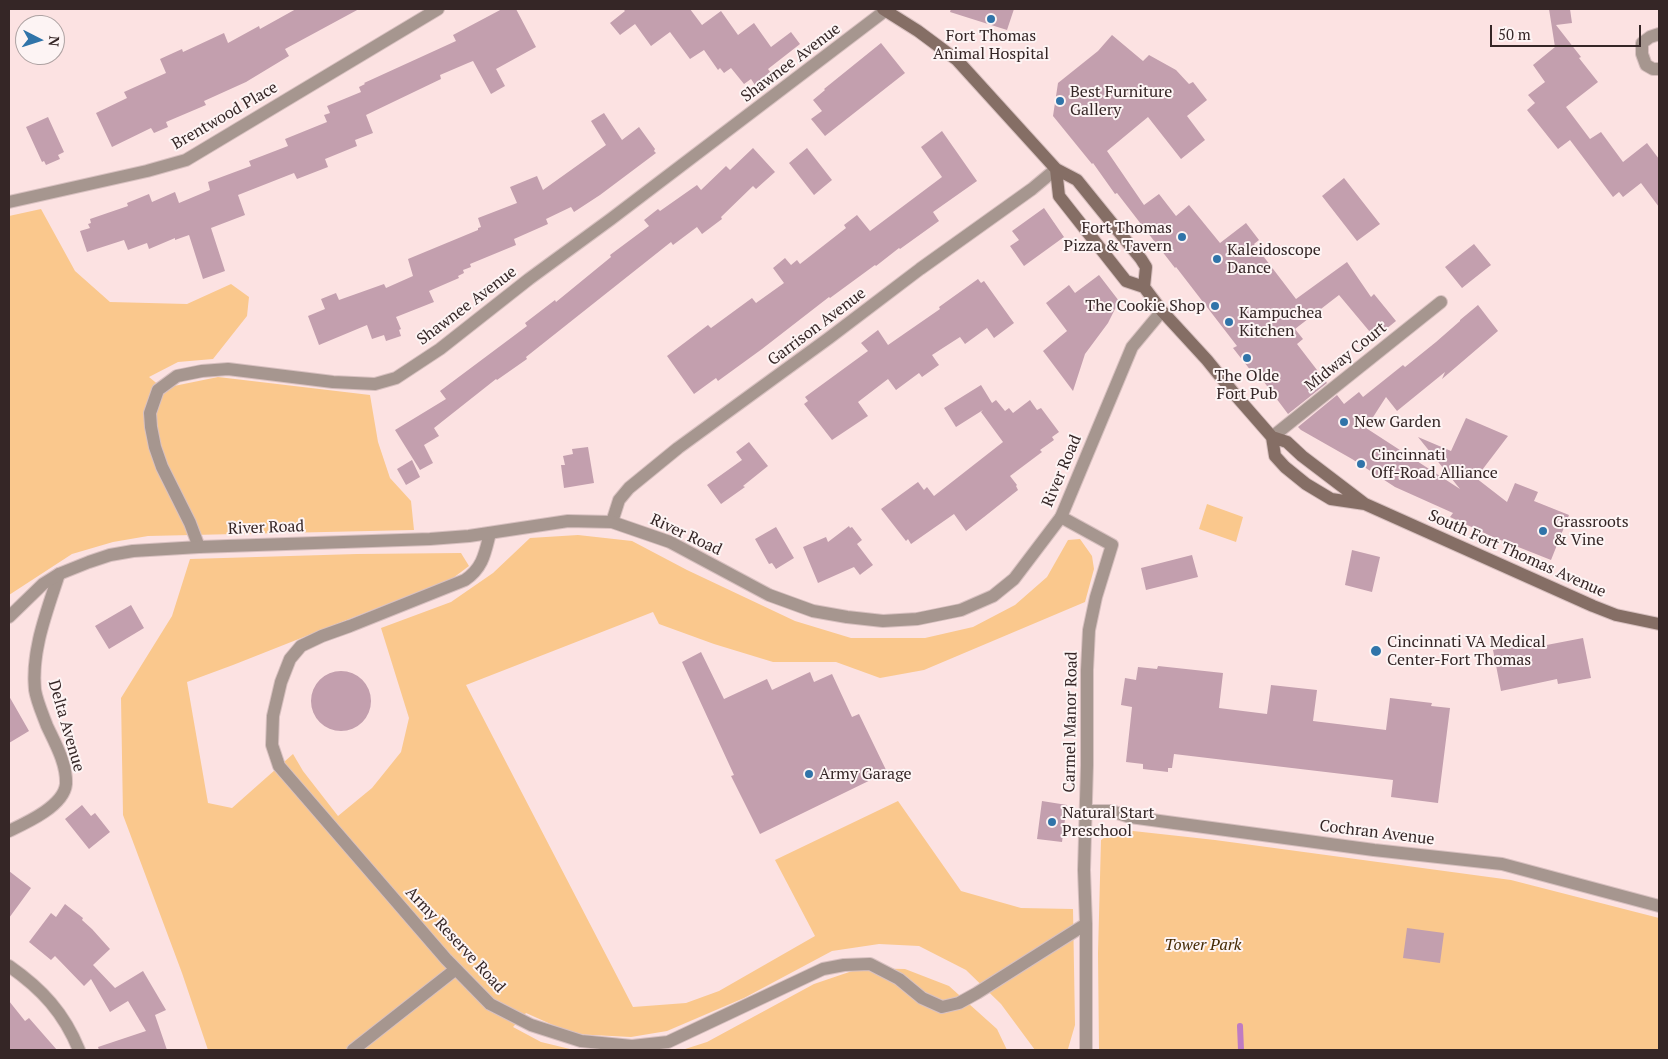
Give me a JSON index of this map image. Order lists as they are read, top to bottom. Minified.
{"streets":{"main road":["South Fort Thomas Avenue"],"street":["Shawnee Avenue","Brentwood Place","Garrison Avenue","Midway Court","River Road","Carmel Manor Road","Delta Avenue","Cochran Avenue","Army Reserve Road"]},"crossings":[["Shawnee Avenue","River Road"],["Garrison Avenue","River Road"],["Garrison Avenue","South Fort Thomas Avenue"],["Midway Court","South Fort Thomas Avenue"],["River Road","South Fort Thomas Avenue"],["River Road","Carmel Manor Road"],["River Road","Delta Avenue"],["River Road","Army Reserve Road"],["Carmel Manor Road","Cochran Avenue"],["Carmel Manor Road","Army Reserve Road"]],"parks":["Tower Park"],"places":["Fort Thomas Animal Hospital","Best Furniture Gallery","Fort Thomas Pizza & Tavern","Kaleidoscope Dance","The Cookie Shop","Kampuchea Kitchen","The Olde Fort Pub","New Garden","Cincinnati Off-Road Alliance","Grassroots & Vine","Cincinnati VA Medical Center-Fort Thomas","Army Garage","Natural Start Preschool"],"scale_bar":"50 m","north":"right"}
